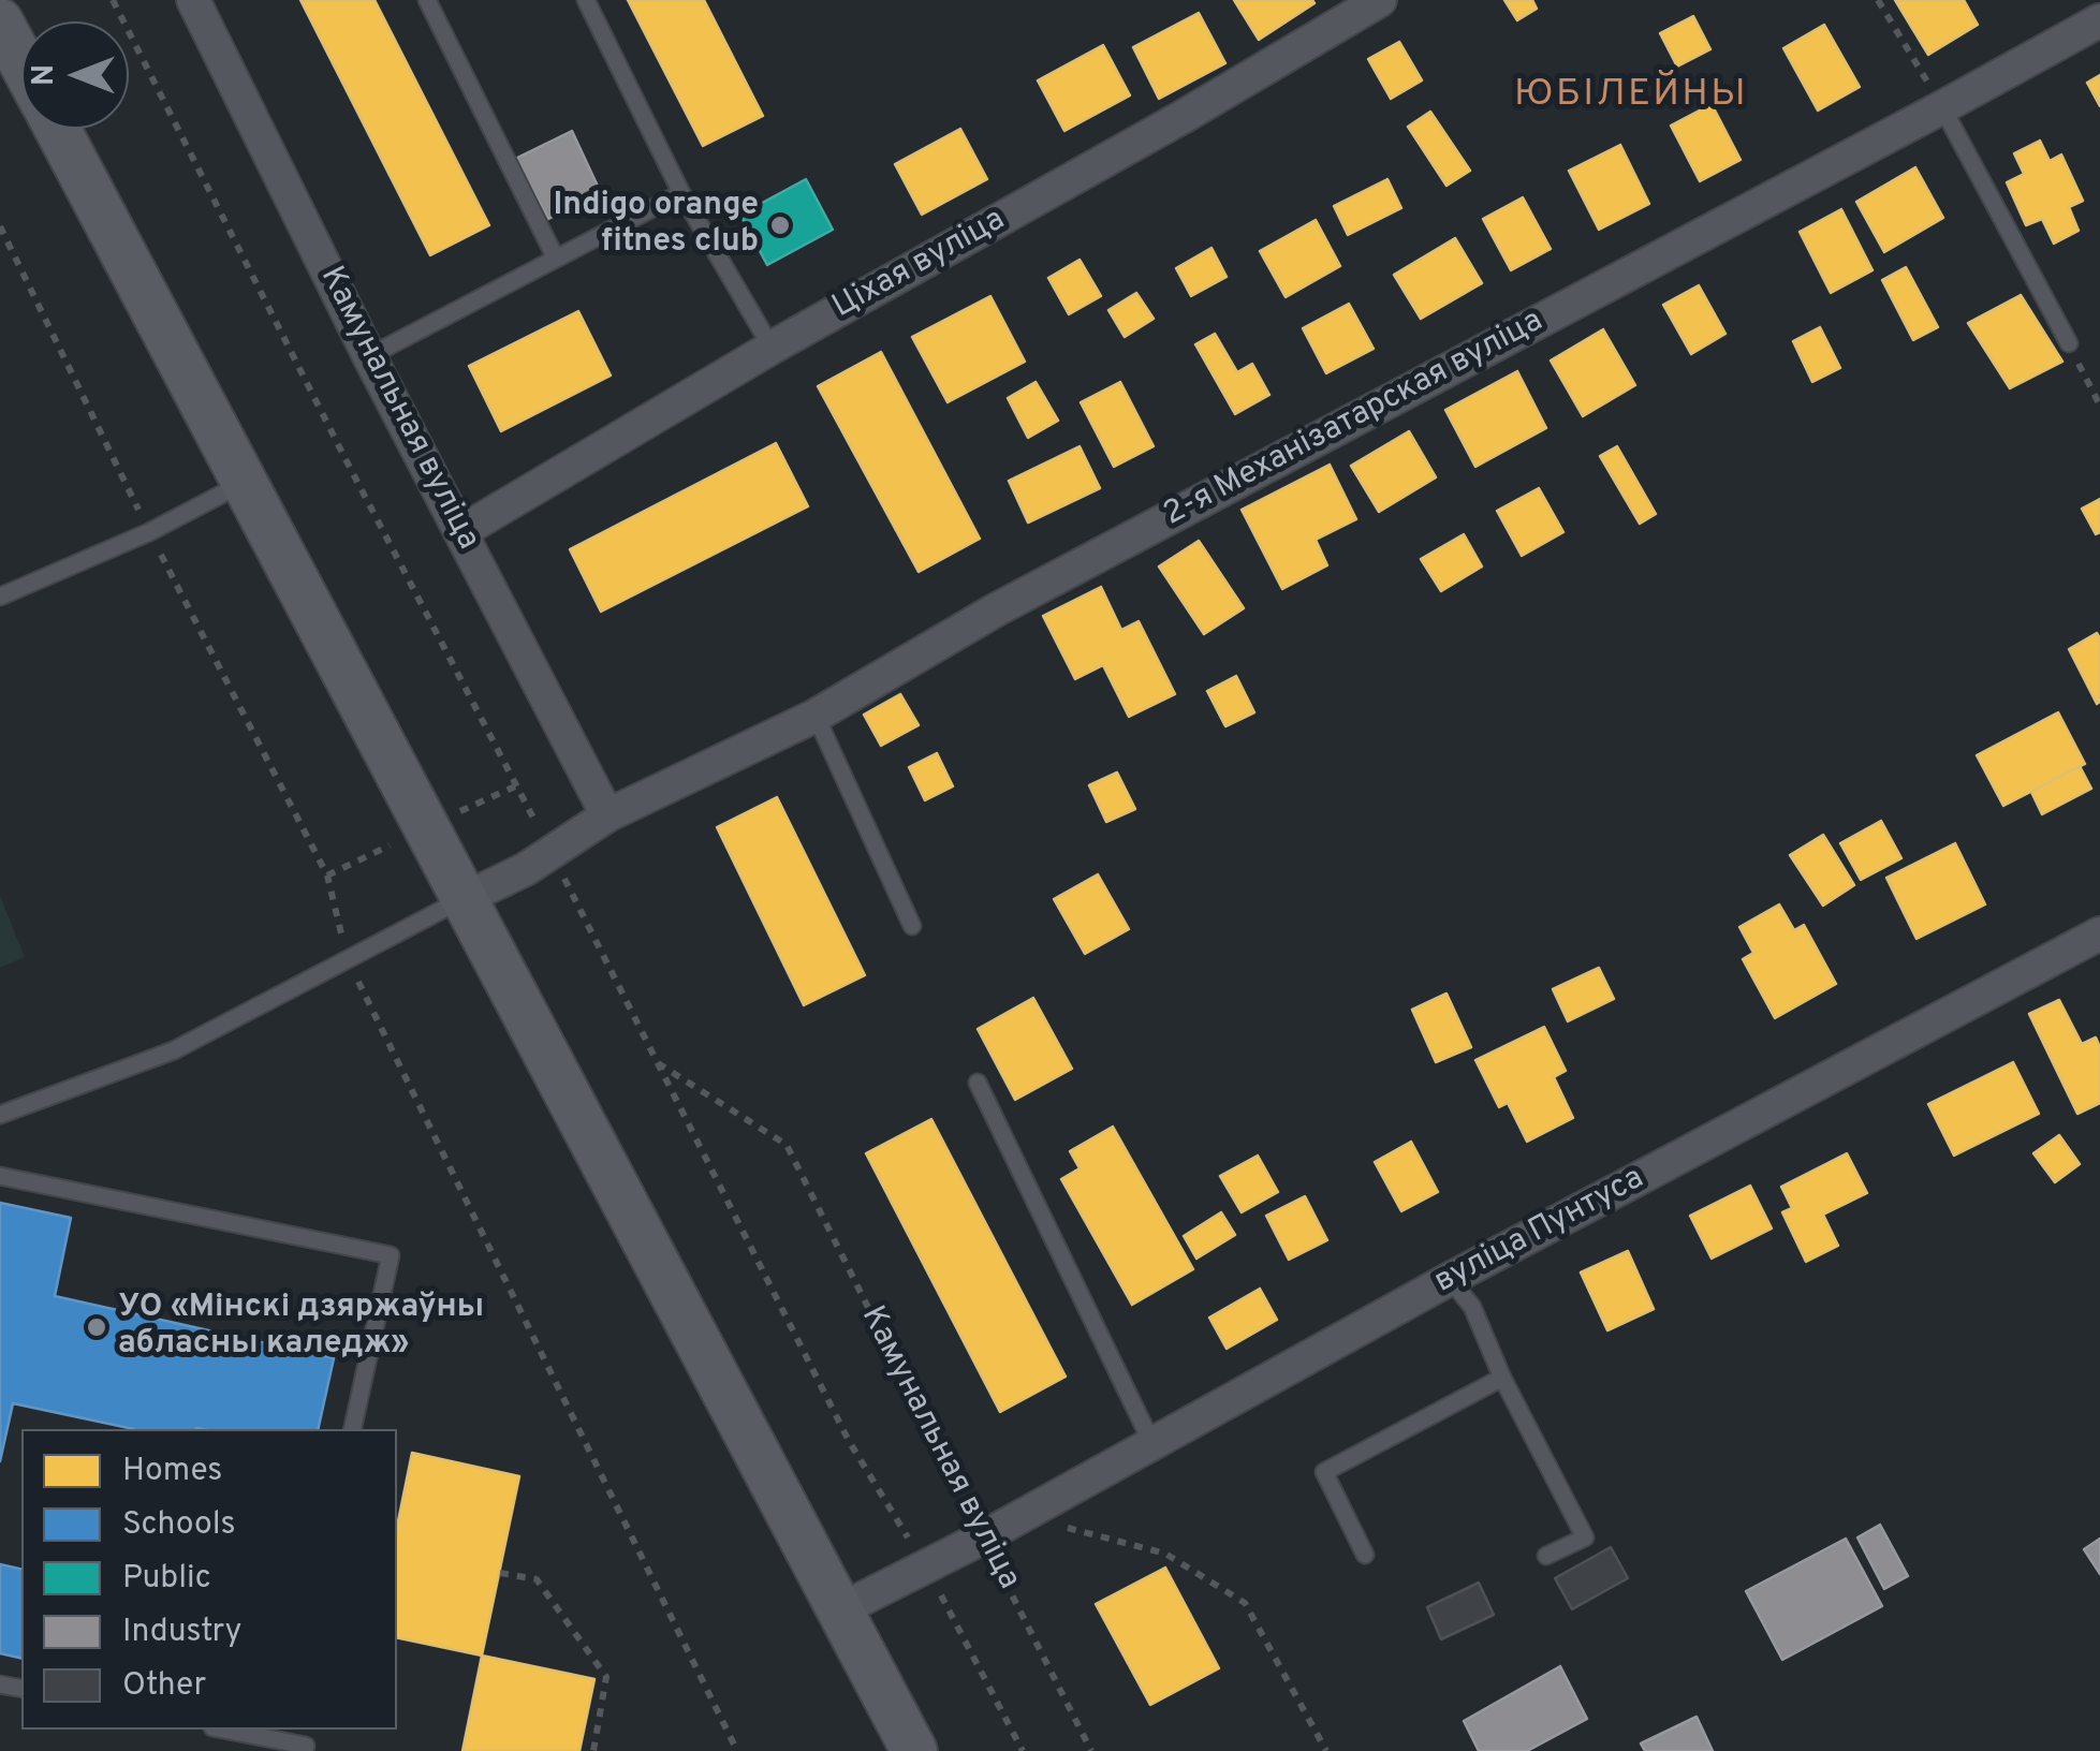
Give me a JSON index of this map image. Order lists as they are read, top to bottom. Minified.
{"streets":{"street":["Ціхая вуліца","Камунальная вуліца","2-я Механізатарская вуліца","вуліца Пунтуса"]},"crossings":[["Ціхая вуліца","Камунальная вуліца"],["Камунальная вуліца","2-я Механізатарская вуліца"],["Камунальная вуліца","вуліца Пунтуса"]],"districts":["ЮБІЛЕЙНЫ"],"places":["Indigo orange fitnes club","УО «Мінскі дзяржаўны абласны каледж»"],"legend":["Homes","Schools","Public","Industry","Other"],"north":"left"}
